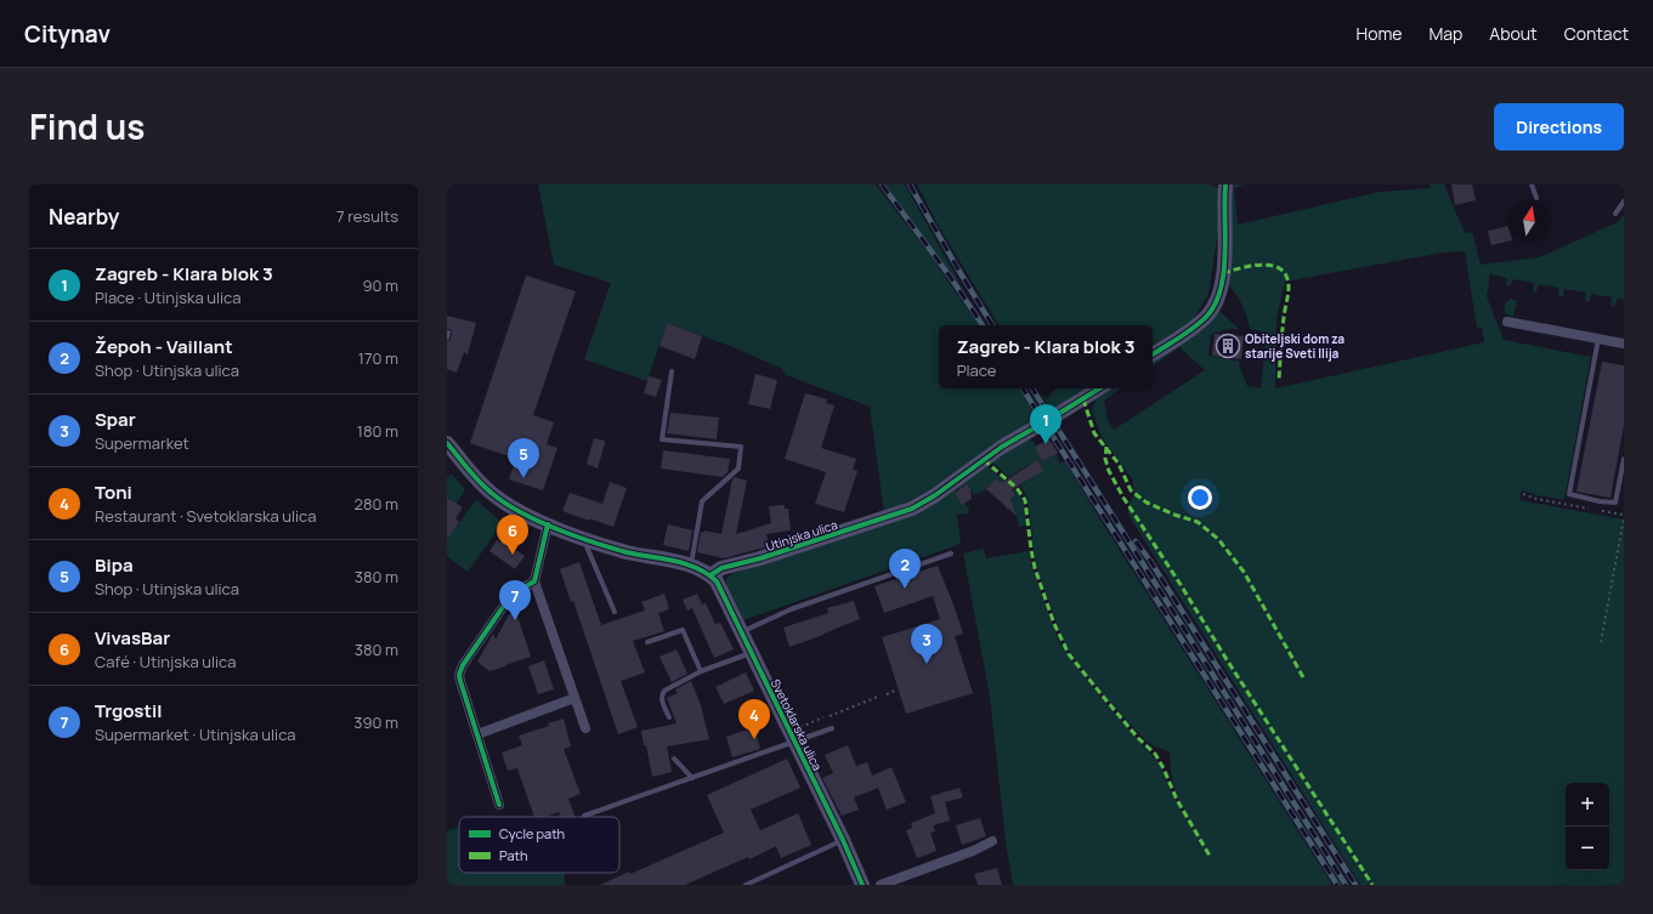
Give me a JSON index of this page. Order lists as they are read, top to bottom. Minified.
{"streets":{"street":["Utinjska ulica","Svetoklarska ulica"]},"crossings":[["Utinjska ulica","Svetoklarska ulica"]],"places":{"building":["Obiteljski dom za starije Sveti Ilija"]},"legend":["Cycle path","Path"],"north":"top","page":{"header":"Citynav","nav":["Home","Map","About","Contact"],"title":"Find us","buttons":"Directions","heading":["Nearby","7 results"],"list":[{"mark":"1","name":"Zagreb - Klara blok 3","note":"Place · Utinjska ulica","value":"90 m"},{"mark":"2","name":"Žepoh - Vaillant","note":"Shop · Utinjska ulica","value":"170 m"},{"mark":"3","name":"Spar","note":"Supermarket","value":"180 m"},{"mark":"4","name":"Toni","note":"Restaurant · Svetoklarska ulica","value":"280 m"},{"mark":"5","name":"Bipa","note":"Shop · Utinjska ulica","value":"380 m"},{"mark":"6","name":"VivasBar","note":"Café · Utinjska ulica","value":"380 m"},{"mark":"7","name":"Trgostil","note":"Supermarket · Utinjska ulica","value":"390 m"}],"popup":["Zagreb - Klara blok 3","Place"],"pins":["1","5","6","2","7","3","4"],"map_buttons":["+","−"]}}
